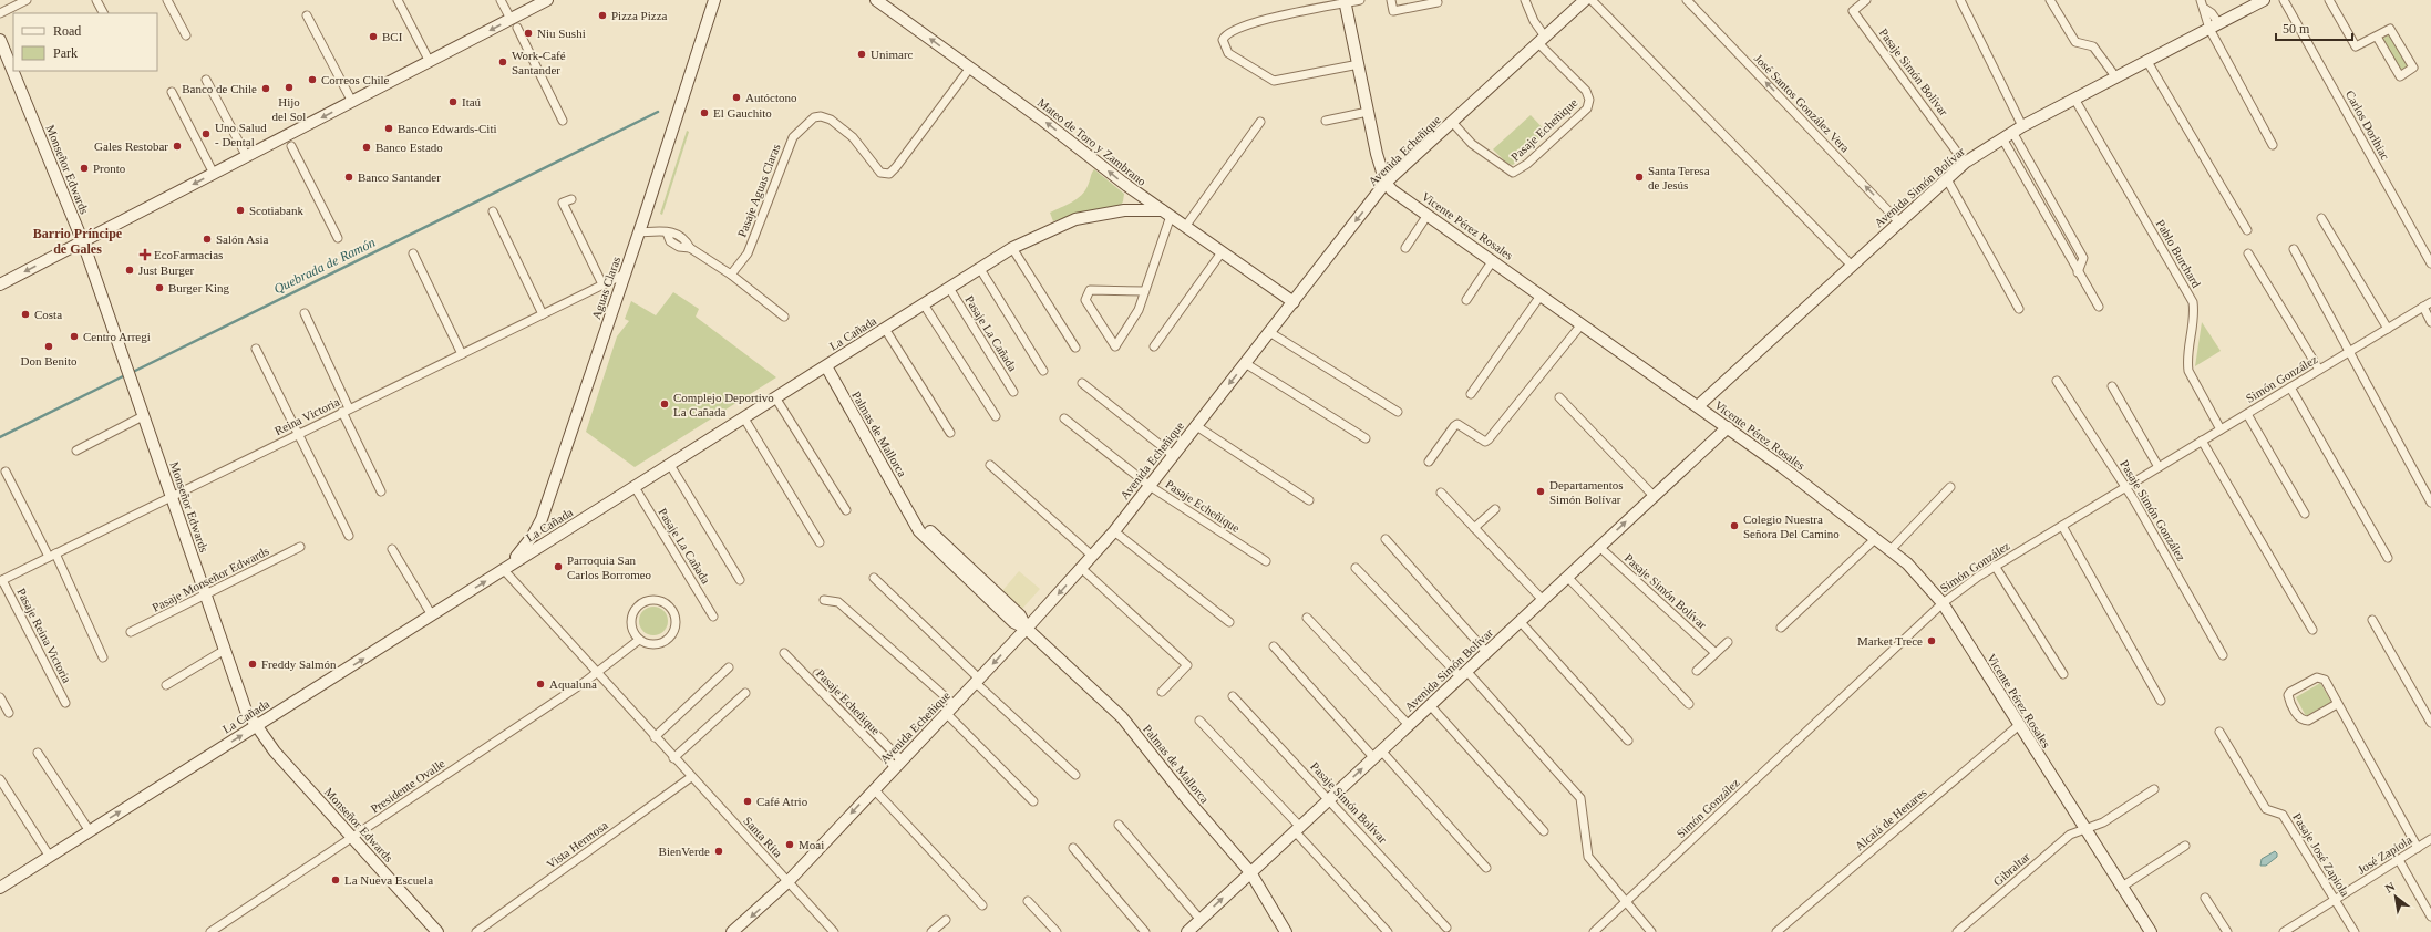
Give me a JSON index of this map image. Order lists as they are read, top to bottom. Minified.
{"streets":{"street":["Pasaje Simón Bolívar","José Santos González Vera","Carlos Dorlhiac","Pasaje Echeñique","Mateo de Toro y Zambrano","Avenida Echeñique","Monseñor Edwards","Avenida Simón Bolívar","Pasaje Aguas Claras","Vicente Pérez Rosales","Pablo Burchard","Aguas Claras","La Cañada","Pasaje La Cañada","Simón González","Reina Victoria","Palmas de Mallorca","Pasaje Simón González","Pasaje Monseñor Edwards","Pasaje Reina Victoria","Presidente Ovalle","Alcalá de Henares","Santa Rita","Vista Hermosa","Pasaje José Zapiola","José Zapiola","Gibraltar"]},"crossings":[["Pasaje Simón Bolívar","Avenida Simón Bolívar"],["José Santos González Vera","Avenida Simón Bolívar"],["Pasaje Echeñique","Avenida Echeñique"],["Mateo de Toro y Zambrano","Avenida Echeñique"],["Mateo de Toro y Zambrano","Pasaje Aguas Claras"],["Mateo de Toro y Zambrano","La Cañada"],["Avenida Echeñique","Vicente Pérez Rosales"],["Avenida Echeñique","Palmas de Mallorca"],["Avenida Echeñique","Santa Rita"],["Monseñor Edwards","La Cañada"],["Monseñor Edwards","Reina Victoria"],["Monseñor Edwards","Pasaje Monseñor Edwards"],["Monseñor Edwards","Presidente Ovalle"],["Avenida Simón Bolívar","Vicente Pérez Rosales"],["Avenida Simón Bolívar","Pablo Burchard"],["Avenida Simón Bolívar","Palmas de Mallorca"],["Vicente Pérez Rosales","Simón González"],["Vicente Pérez Rosales","Alcalá de Henares"],["Vicente Pérez Rosales","Gibraltar"],["Pablo Burchard","Simón González"],["Aguas Claras","La Cañada"],["Aguas Claras","Reina Victoria"],["Aguas Claras","Santa Rita"],["La Cañada","Pasaje La Cañada"],["La Cañada","Palmas de Mallorca"],["La Cañada","Santa Rita"],["Simón González","Pasaje Simón González"],["Reina Victoria","Pasaje Reina Victoria"],["Presidente Ovalle","Santa Rita"],["Santa Rita","Vista Hermosa"],["Pasaje José Zapiola","José Zapiola"]],"one_way":["Mateo de Toro y Zambrano","Avenida Echeñique","La Cañada"],"districts":["Barrio Príncipe de Gales"],"water":["Quebrada de Ramón"],"places":{"other":["Pizza Pizza","Niu Sushi","BCI","Unimarc","Work-Café Santander","Correos Chile","Hijo del Sol","Banco de Chile","Autóctono","Itaú","El Gauchito","Banco Edwards-Citi","Uno Salud - Dental","Gales Restobar","Banco Estado","Pronto","Banco Santander","Santa Teresa de Jesús","Scotiabank","Salón Asia","Just Burger","Burger King","Costa","Centro Arregi","Don Benito","Complejo Deportivo La Cañada","Departamentos Simón Bolívar","Colegio Nuestra Señora Del Camino","Parroquia San Carlos Borromeo","Market Trece","Freddy Salmón","Aqualuna","Café Atrio","Moai","BienVerde","La Nueva Escuela"],"health":["EcoFarmacias"]},"legend":["Road","Park"],"scale_bar":"50 m","north":"top left"}
